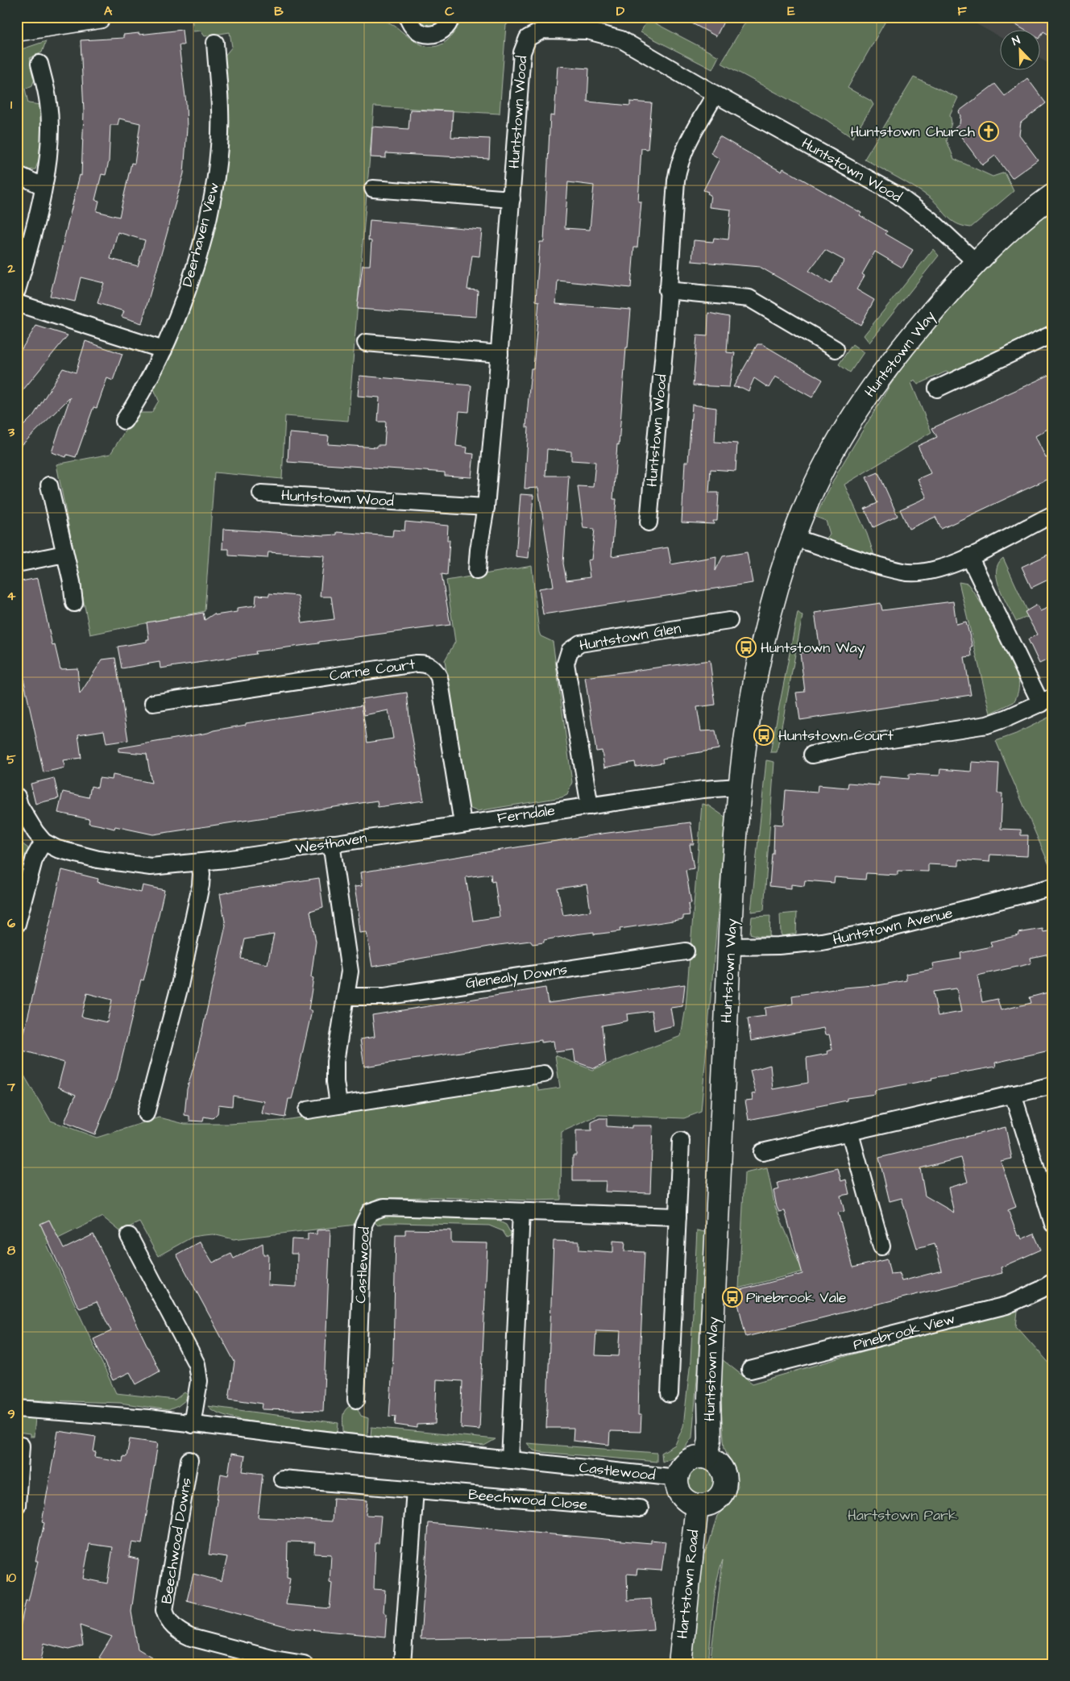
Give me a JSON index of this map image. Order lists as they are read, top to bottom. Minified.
{"streets":{"street":["Huntstown Wood","Deerhaven View","Huntstown Way","Huntstown Glen","Carne Court","Ferndale","Westhaven","Huntstown Avenue","Glenealy Downs","Castlewood","Pinebrook View","Beechwood Close","Beechwood Downs","Hartstown Road"]},"crossings":[["Huntstown Wood","Huntstown Way"],["Huntstown Way","Ferndale"],["Huntstown Way","Huntstown Avenue"],["Huntstown Way","Castlewood"],["Huntstown Way","Hartstown Road"],["Huntstown Glen","Ferndale"],["Carne Court","Ferndale"],["Carne Court","Westhaven"],["Ferndale","Westhaven"],["Castlewood","Hartstown Road"]],"parks":["Hartstown Park"],"places":{"church":["Huntstown Church"],"bus stop":["Huntstown Way","Huntstown Court","Pinebrook Vale"]},"north":"top left","grid":{"columns":["A","B","C","D","E","F"],"rows":["1","2","3","4","5","6","7","8","9","10"]}}
